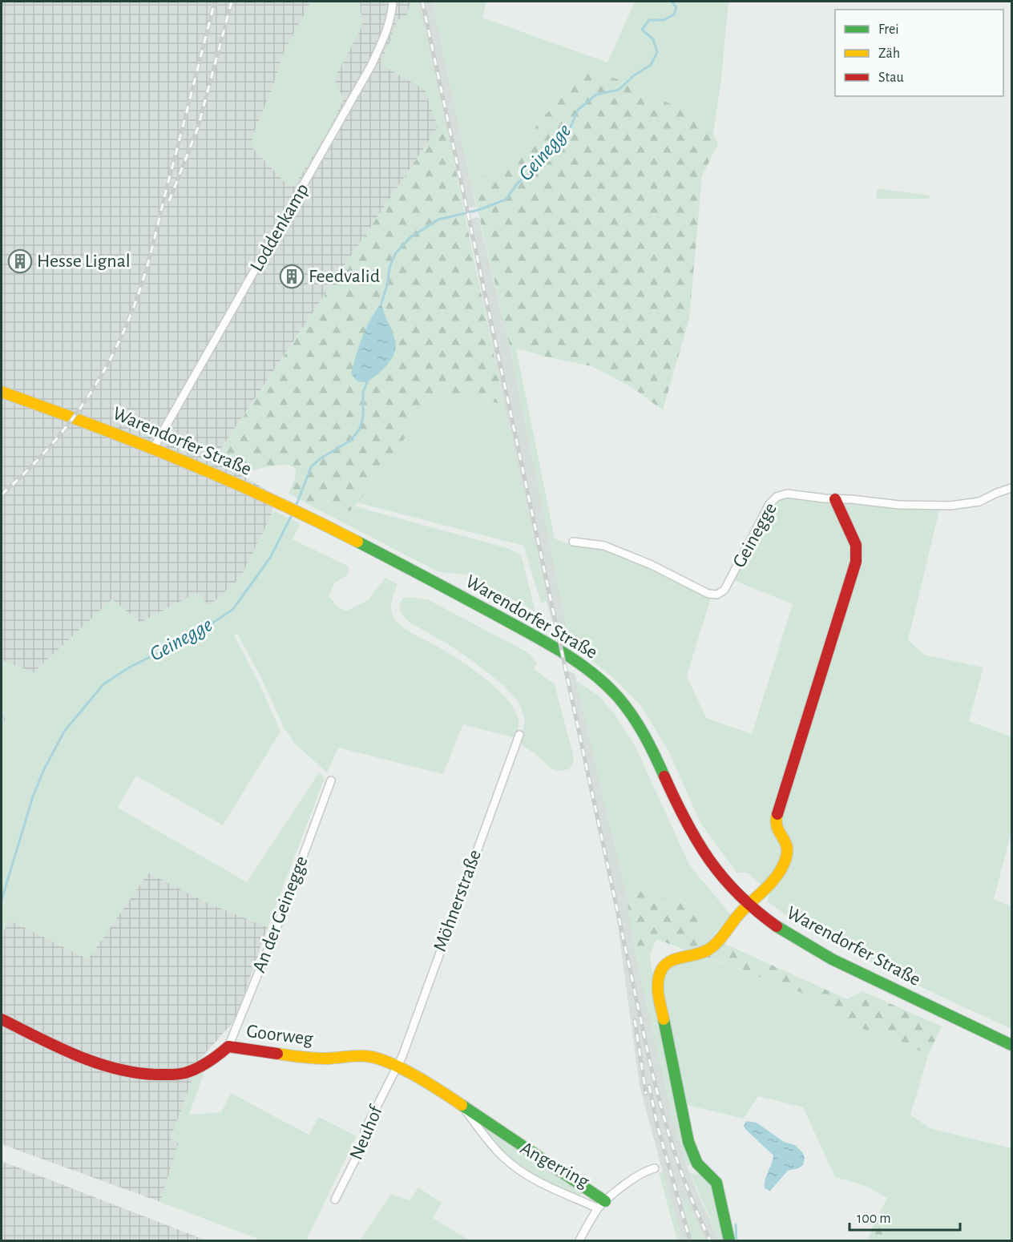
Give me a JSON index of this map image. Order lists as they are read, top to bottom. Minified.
{"streets":{"street":["Loddenkamp","Warendorfer Straße","Geinegge","Möhnerstraße","An der Geinegge","Goorweg","Neuhof","Angerring"]},"crossings":[["Loddenkamp","Warendorfer Straße"],["Möhnerstraße","Goorweg"],["Möhnerstraße","Neuhof"],["Möhnerstraße","Angerring"],["An der Geinegge","Goorweg"],["Goorweg","Neuhof"],["Goorweg","Angerring"],["Neuhof","Angerring"]],"water":["Geinegge"],"places":{"building":["Hesse Lignal","Feedvalid"]},"legend":["Frei","Zäh","Stau"],"scale_bar":"100 m"}
